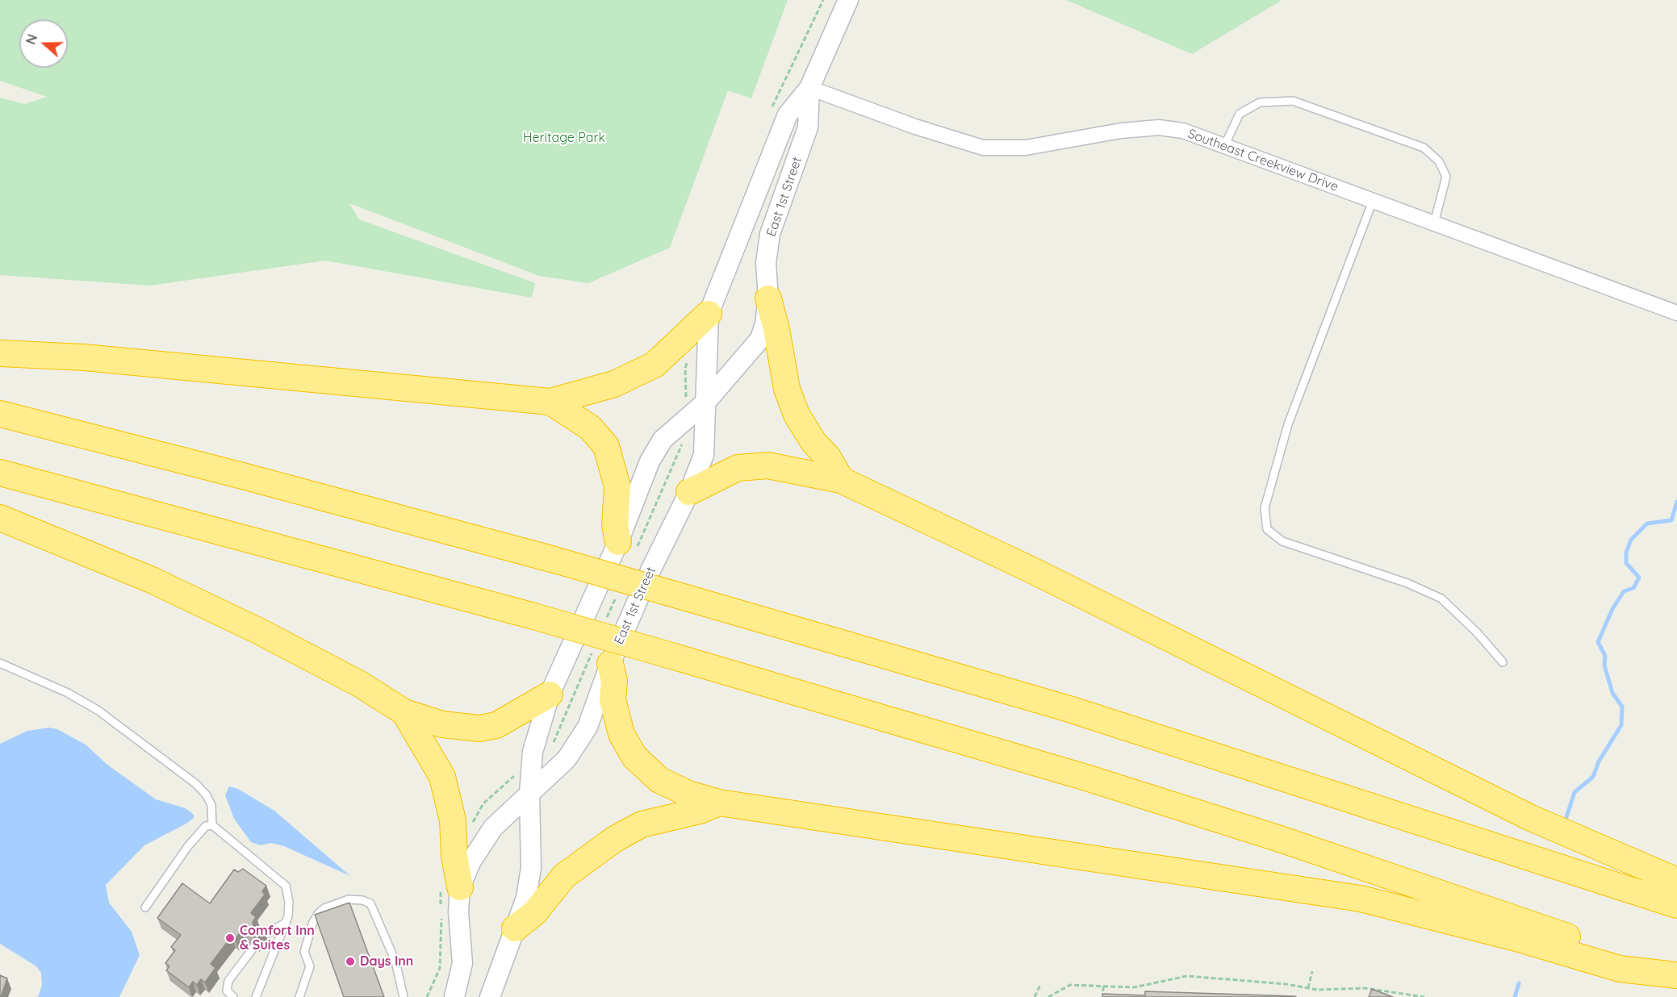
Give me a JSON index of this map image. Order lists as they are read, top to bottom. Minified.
{"streets":{"main road":["East 1st Street"],"street":["Southeast Creekview Drive"]},"crossings":[["Southeast Creekview Drive","East 1st Street"]],"parks":["Heritage Park"],"places":["Comfort Inn & Suites","Days Inn"],"north":"left"}
